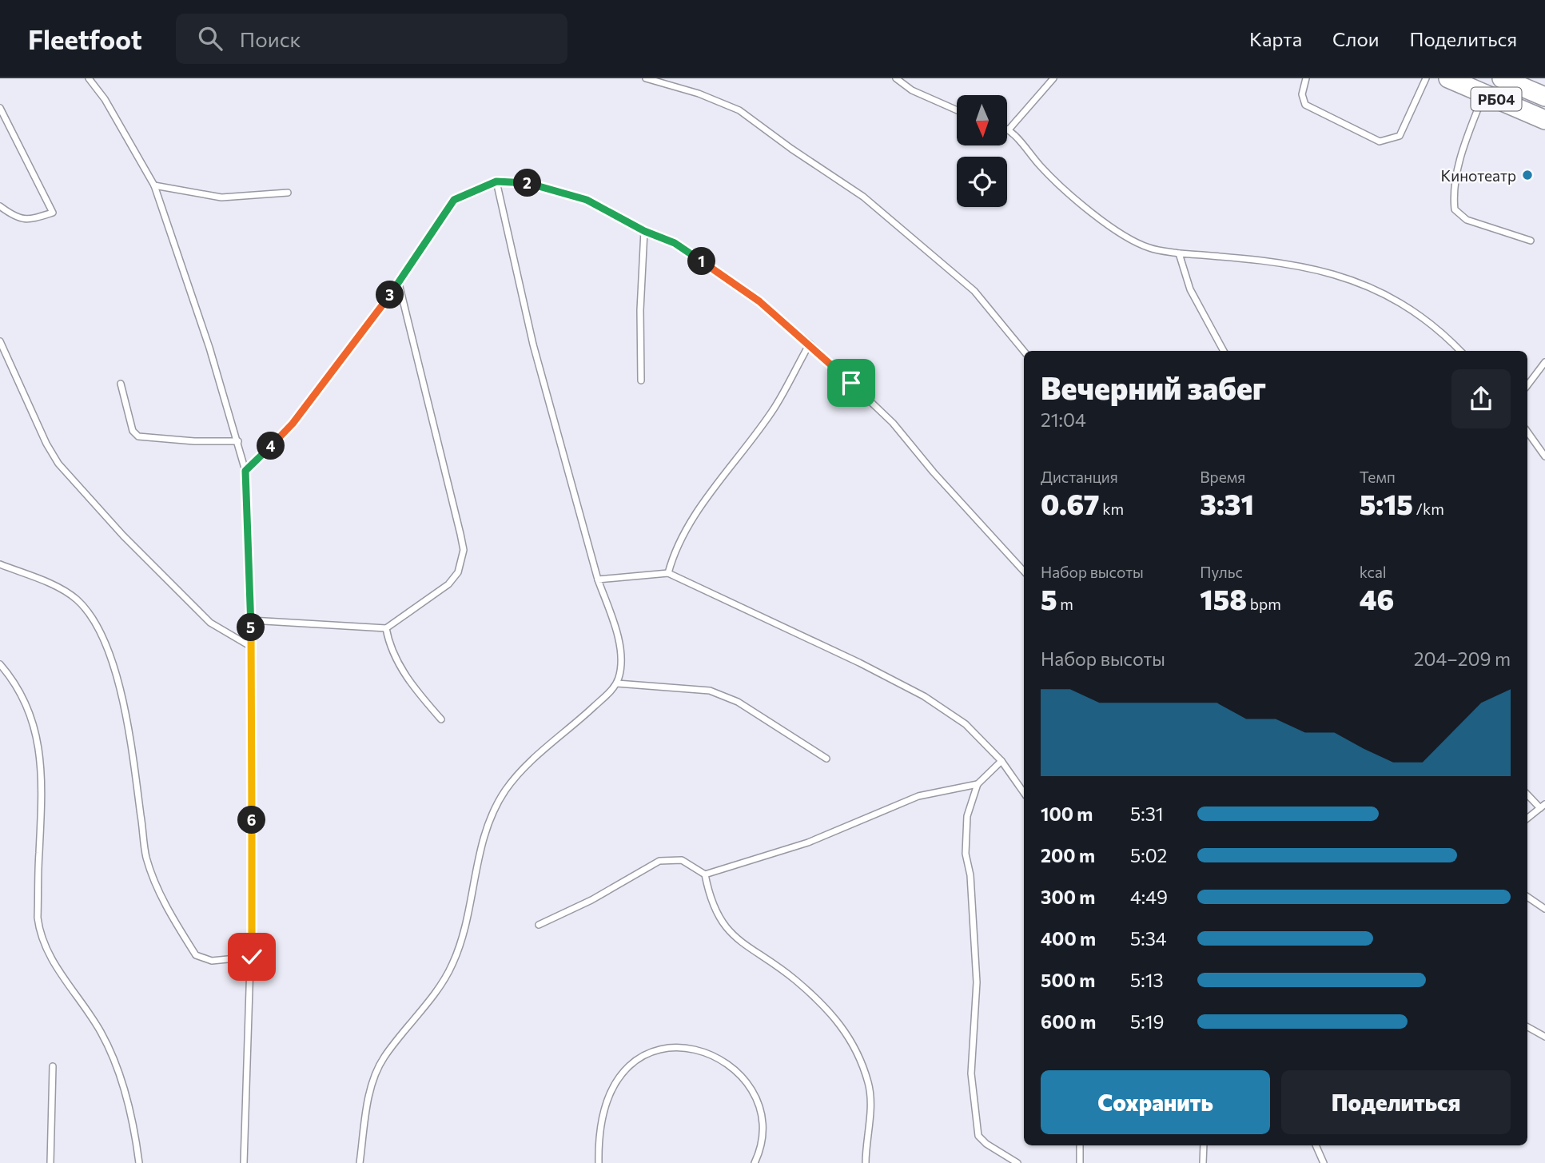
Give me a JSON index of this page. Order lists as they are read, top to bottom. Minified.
{"streets":{"highway":["РБ04"]},"places":["Kинотеатр"],"north":"bottom","page":{"header":"Fleetfoot","search":"Поиск","nav":["Карта","Слои","Поделиться"],"pins":["2","1","3","4","5","6"],"heading":["Вечерний забег","21:04"],"stats":[["Дистанция","0.67 km"],["Время","3:31"],["Темп","5:15 /km"],["Набор высоты","5 m"],["Пульс","158 bpm"],["kcal","46"]],"chart":["Набор высоты","204–209 m"],"list":[{"name":"100 m","note":"5:31"},{"name":"200 m","note":"5:02"},{"name":"300 m","note":"4:49"},{"name":"400 m","note":"5:34"},{"name":"500 m","note":"5:13"},{"name":"600 m","note":"5:19"}],"buttons":["Сохранить","Поделиться"]}}
